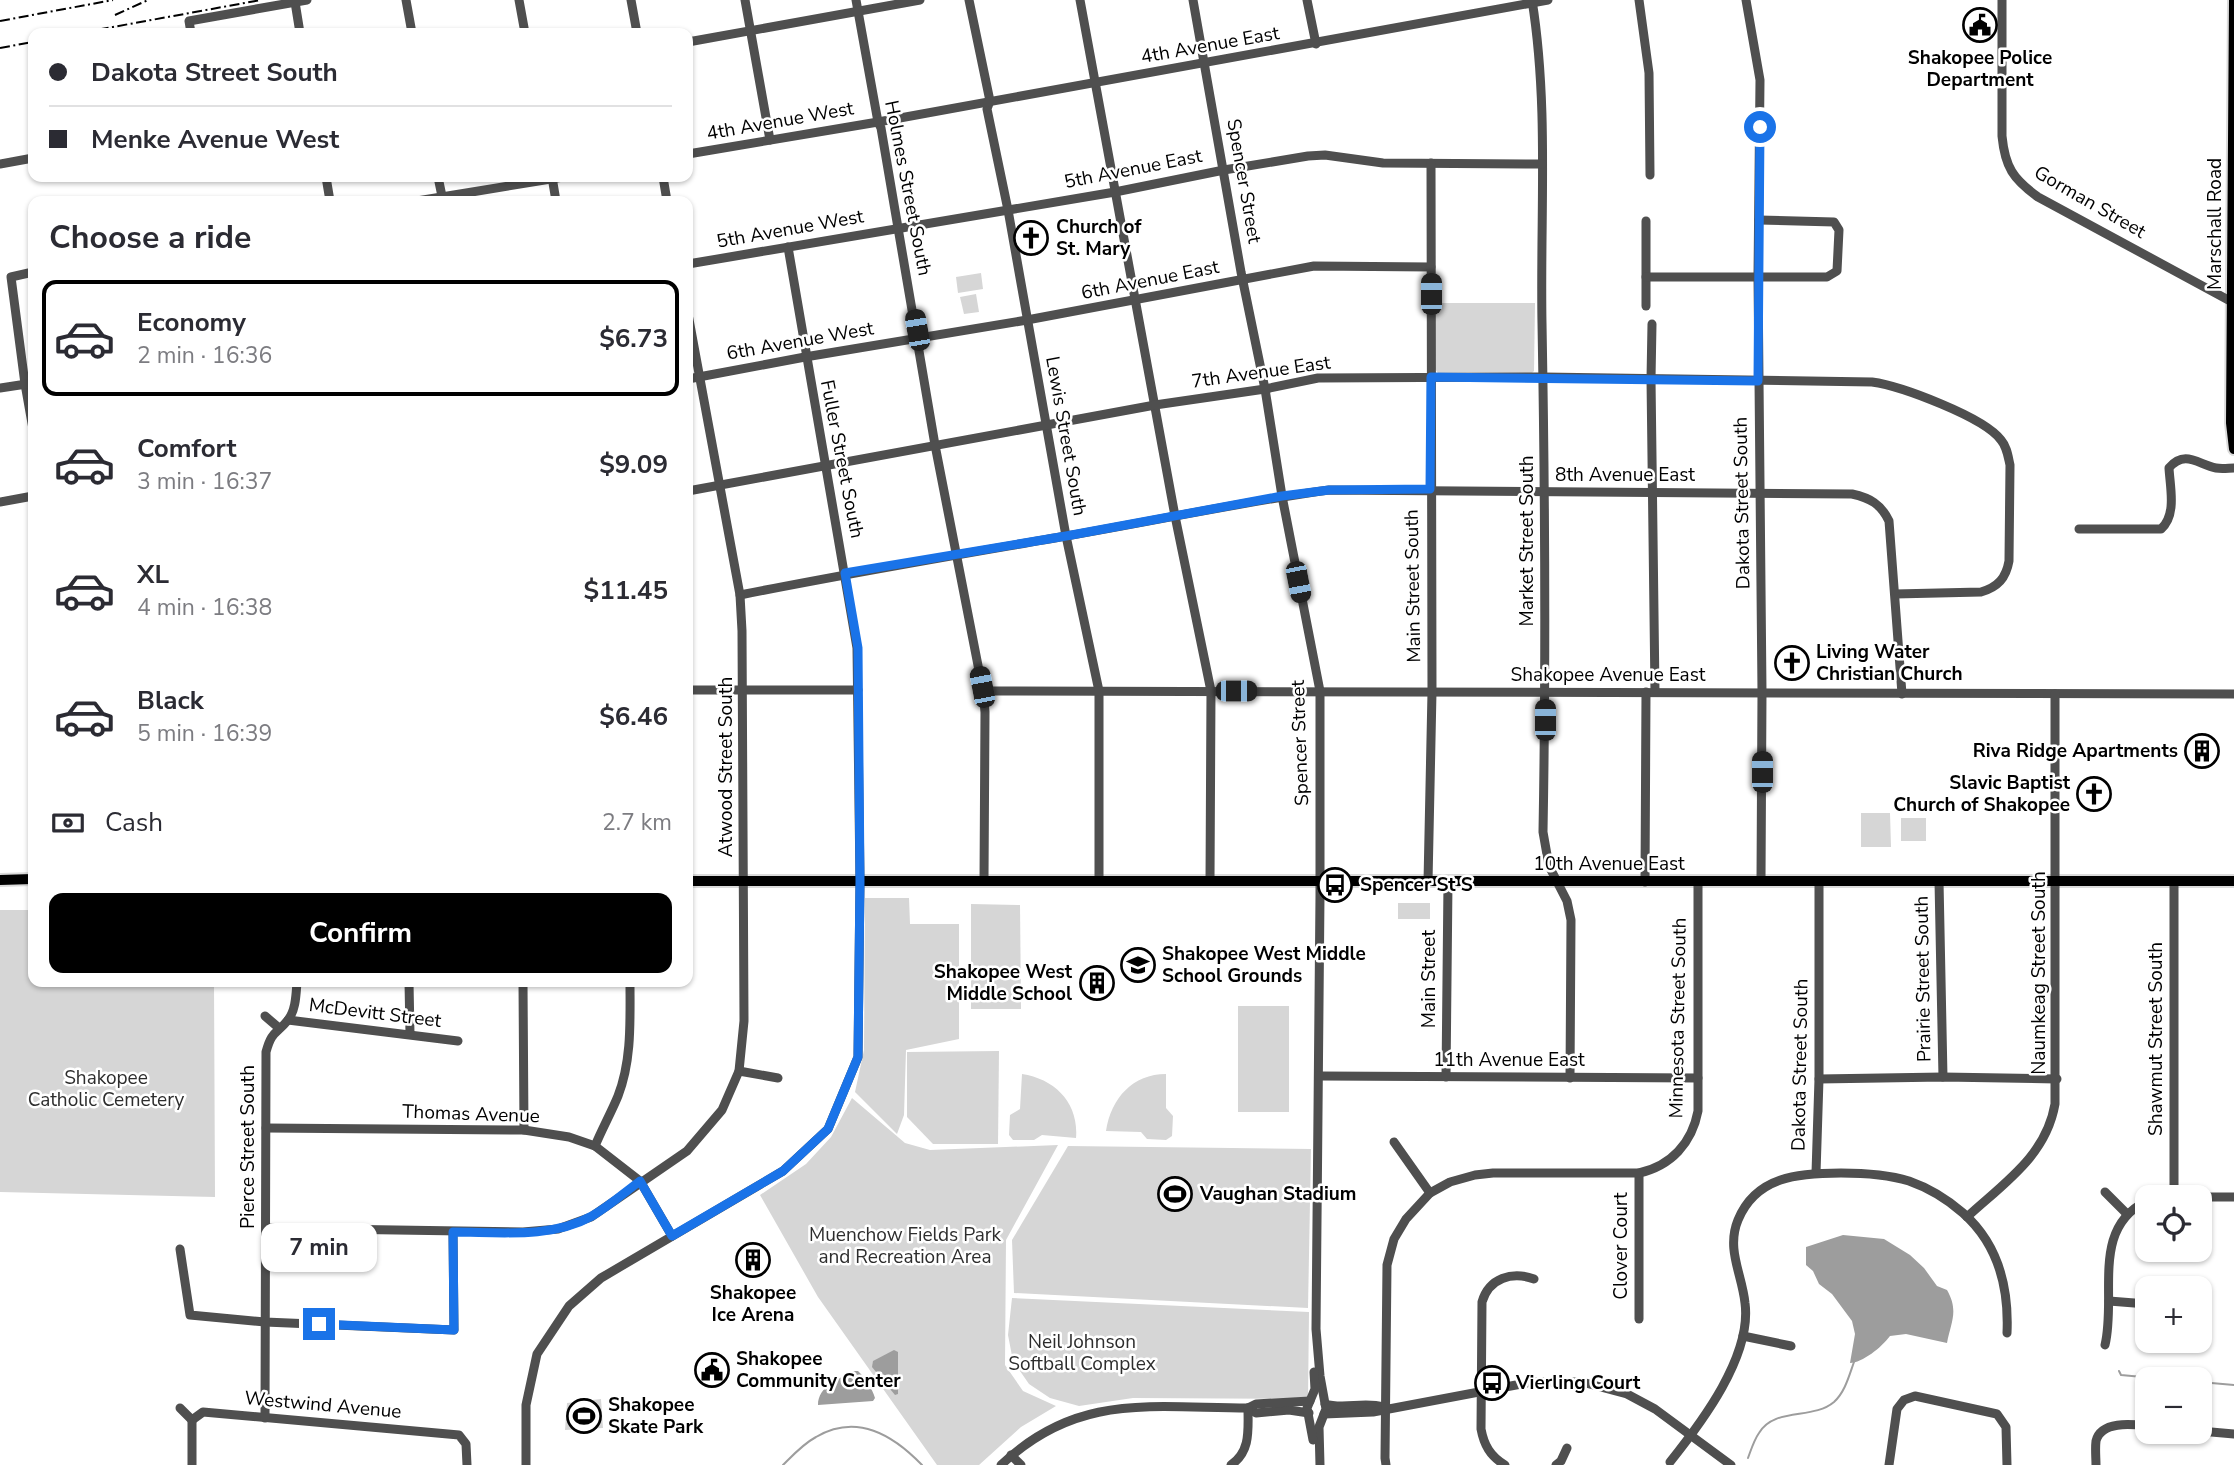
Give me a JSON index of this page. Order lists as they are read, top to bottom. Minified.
{"streets":{"main road":["Marschall Road","10th Avenue East"],"street":["4th Avenue East","4th Avenue West","5th Avenue East","Spencer Street","Holmes Street South","Gorman Street","5th Avenue West","6th Avenue East","6th Avenue West","7th Avenue East","Lewis Street South","Fuller Street South","8th Avenue East","Dakota Street South","Market Street South","Main Street South","Shakopee Avenue East","Atwood Street South","Naumkeag Street South","Main Street","Prairie Street South","McDevitt Street","Minnesota Street South","Shawmut Street South","11th Avenue East","Thomas Avenue","Pierce Street South","Clover Court","Westwind Avenue"]},"crossings":[["4th Avenue East","4th Avenue West"],["4th Avenue East","Spencer Street"],["4th Avenue East","Holmes Street South"],["4th Avenue East","Lewis Street South"],["4th Avenue East","Market Street South"],["4th Avenue West","Holmes Street South"],["5th Avenue East","Spencer Street"],["5th Avenue East","Holmes Street South"],["5th Avenue East","5th Avenue West"],["5th Avenue East","Lewis Street South"],["5th Avenue East","Market Street South"],["5th Avenue East","Main Street South"],["Spencer Street","6th Avenue East"],["Spencer Street","7th Avenue East"],["Spencer Street","8th Avenue East"],["Spencer Street","Shakopee Avenue East"],["Spencer Street","10th Avenue East"],["Spencer Street","11th Avenue East"],["Holmes Street South","5th Avenue West"],["Holmes Street South","6th Avenue East"],["Holmes Street South","6th Avenue West"],["Holmes Street South","7th Avenue East"],["Holmes Street South","8th Avenue East"],["Holmes Street South","Shakopee Avenue East"],["Holmes Street South","10th Avenue East"],["Gorman Street","Marschall Road"],["5th Avenue West","Fuller Street South"],["6th Avenue East","6th Avenue West"],["6th Avenue East","Lewis Street South"],["6th Avenue East","Main Street South"],["6th Avenue West","Fuller Street South"],["6th Avenue West","Atwood Street South"],["7th Avenue East","Lewis Street South"],["7th Avenue East","Fuller Street South"],["7th Avenue East","8th Avenue East"],["7th Avenue East","Dakota Street South"],["7th Avenue East","Market Street South"],["7th Avenue East","Main Street South"],["7th Avenue East","Atwood Street South"],["Lewis Street South","8th Avenue East"],["Lewis Street South","Shakopee Avenue East"],["Lewis Street South","10th Avenue East"],["Fuller Street South","8th Avenue East"],["Fuller Street South","10th Avenue East"],["Fuller Street South","Thomas Avenue"],["8th Avenue East","Dakota Street South"],["8th Avenue East","Market Street South"],["8th Avenue East","Main Street South"],["8th Avenue East","Atwood Street South"],["Dakota Street South","Shakopee Avenue East"],["Dakota Street South","10th Avenue East"],["Market Street South","Shakopee Avenue East"],["Market Street South","10th Avenue East"],["Market Street South","11th Avenue East"],["Main Street South","Shakopee Avenue East"],["Main Street South","10th Avenue East"],["Shakopee Avenue East","Naumkeag Street South"],["Atwood Street South","10th Avenue East"],["Atwood Street South","Thomas Avenue"],["Atwood Street South","Pierce Street South"],["10th Avenue East","Naumkeag Street South"],["10th Avenue East","Main Street"],["10th Avenue East","Prairie Street South"],["10th Avenue East","Minnesota Street South"],["10th Avenue East","Shawmut Street South"],["Main Street","11th Avenue East"],["McDevitt Street","Pierce Street South"],["Minnesota Street South","11th Avenue East"],["Minnesota Street South","Clover Court"],["Thomas Avenue","Pierce Street South"],["Pierce Street South","Westwind Avenue"]],"parks":["Shakopee Catholic Cemetery","Muenchow Fields Park and Recreation Area","Neil Johnson Softball Complex"],"places":{"public building":["Shakopee Police Department","Shakopee Community Center"],"church":["Church of St. Mary","Living Water Christian Church","Slavic Baptist Church of Shakopee"],"building":["Riva Ridge Apartments","Shakopee West Middle School","Shakopee Ice Arena"],"bus stop":["Spencer St S","Vierling Court"],"school or university":["Shakopee West Middle School Grounds"],"sports":["Vaughan Stadium","Shakopee Skate Park"]},"page":{"banner":["Dakota Street South","Menke Avenue West"],"heading":"Choose a ride","list":[{"name":"Economy","note":"2 min · 16:36","value":"$6.73"},{"name":"Comfort","note":"3 min · 16:37","value":"$9.09"},{"name":"XL","note":"4 min · 16:38","value":"$11.45"},{"name":"Black","note":"5 min · 16:39","value":"$6.46"}],"pay":["Cash","2.7 km"],"buttons":"Confirm","map_buttons":["+","−"],"bubble":"7 min"}}
